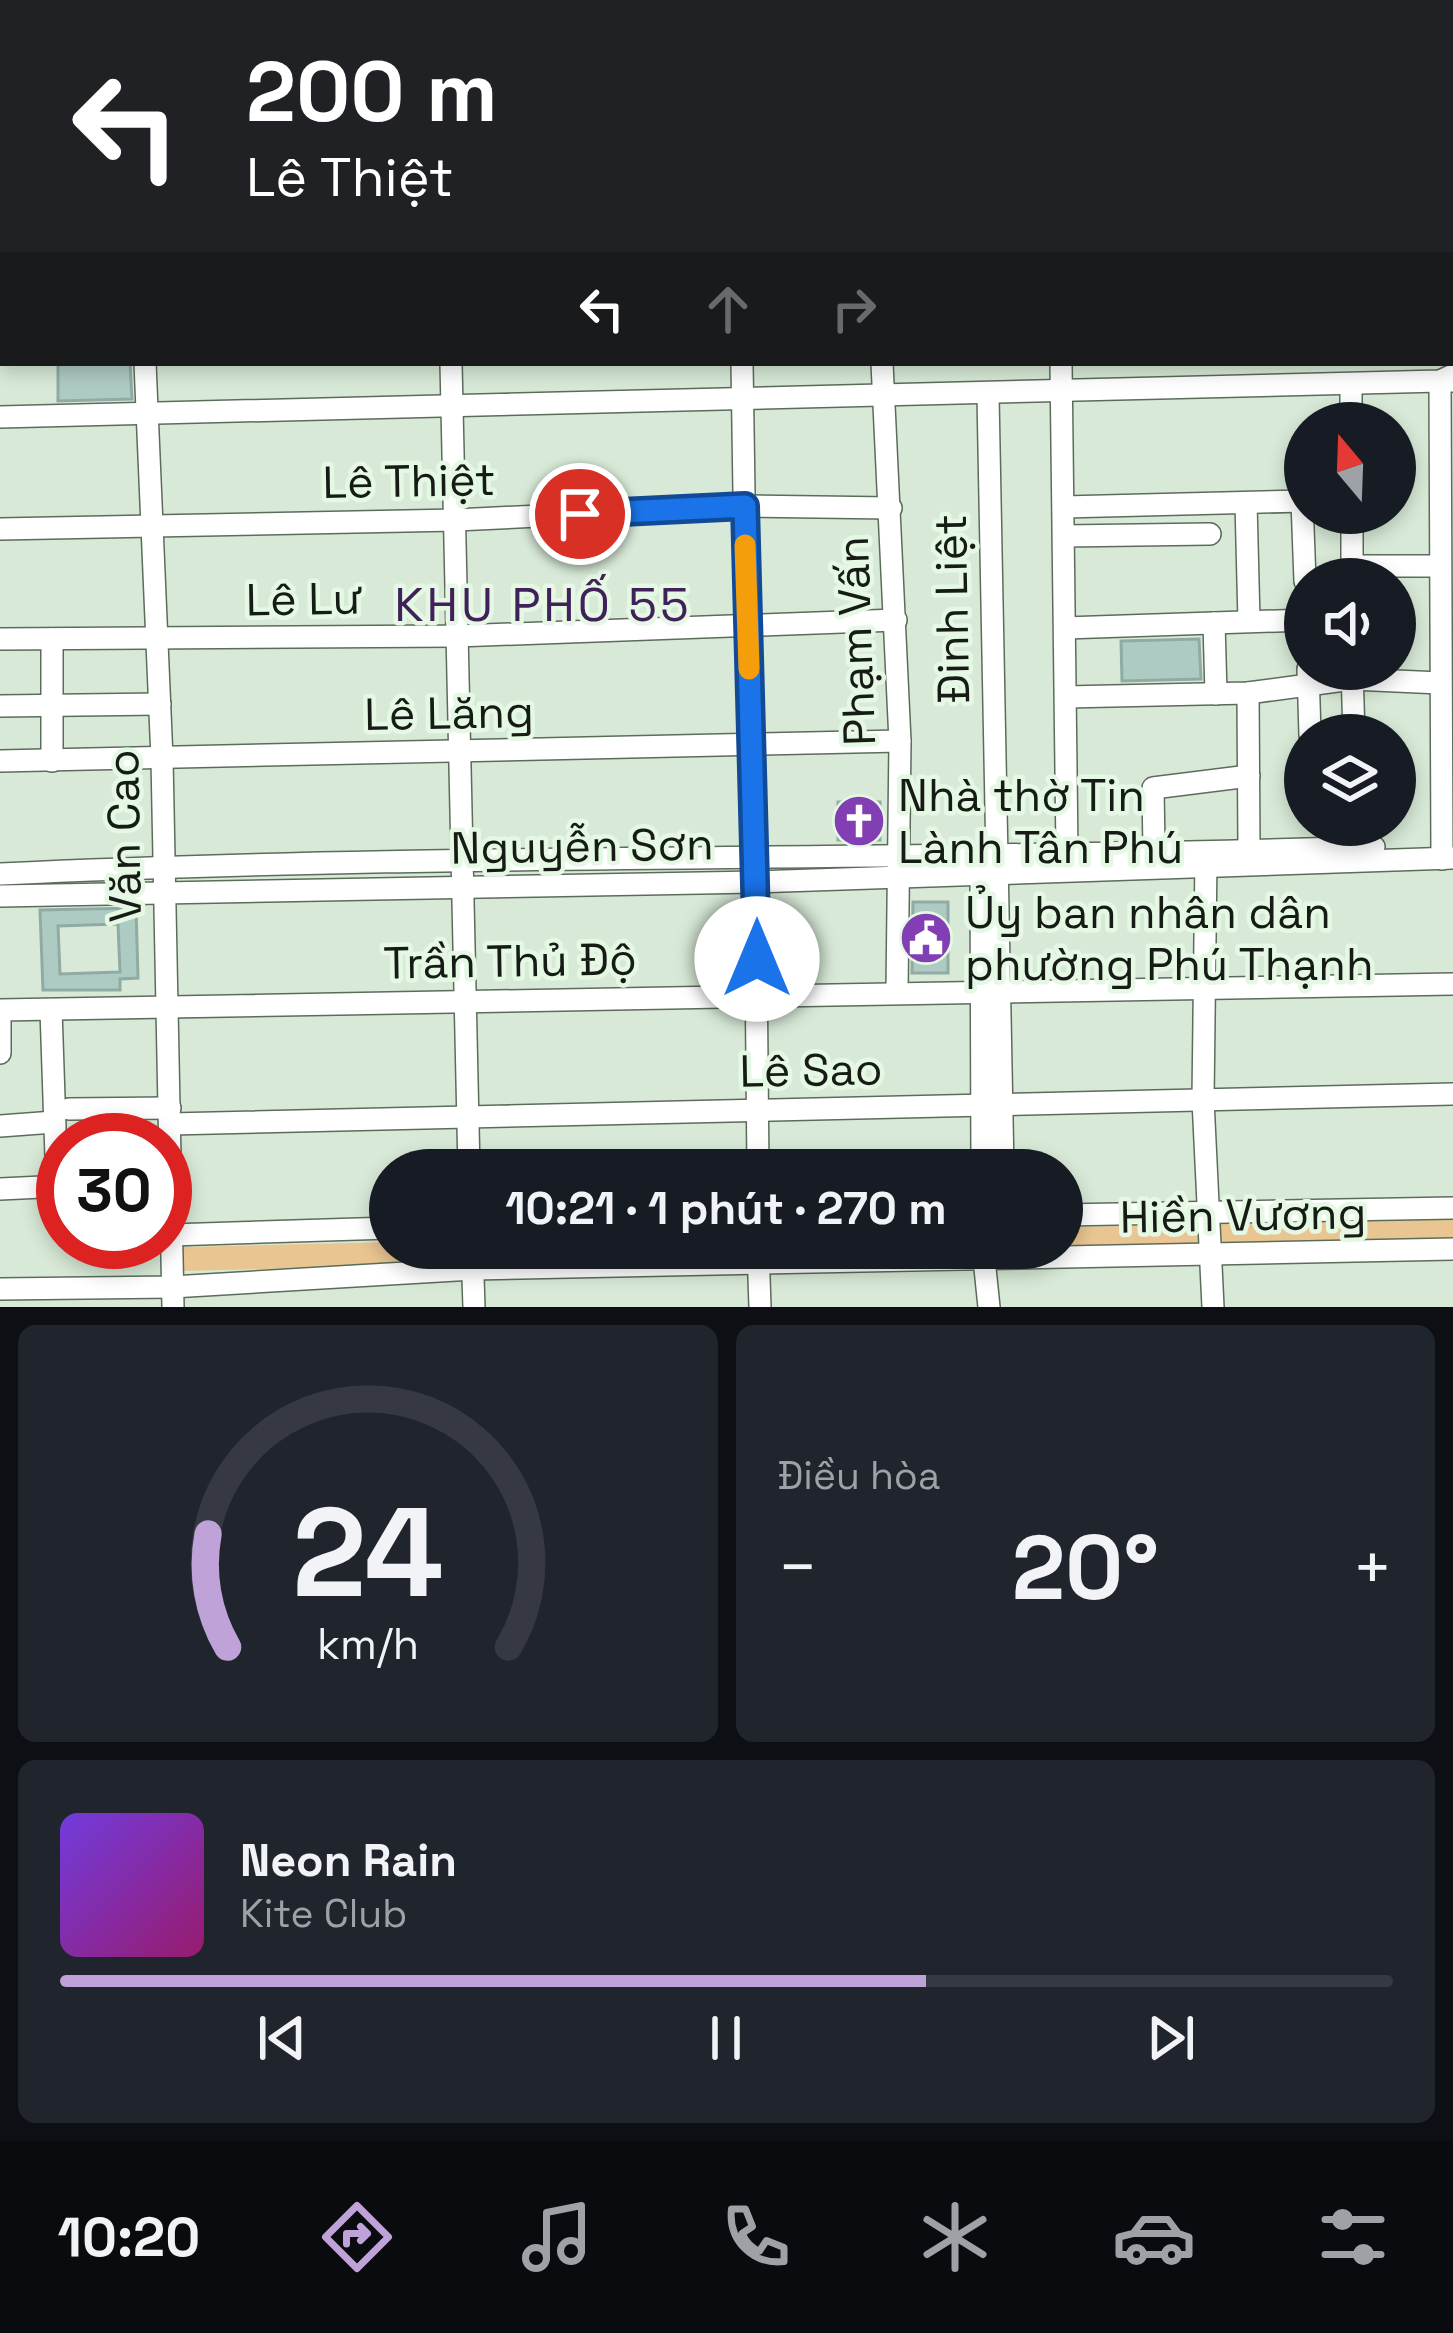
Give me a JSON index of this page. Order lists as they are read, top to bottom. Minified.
{"streets":{"street":["Lê Thiệt","Lê Lư","Đinh Liệt","Phạm Vấn","Lê Lăng","Văn Cao","Nguyễn Sơn","Trần Thủ Độ","Lê Sao","Hiền Vương"]},"crossings":[["Lê Thiệt","Phạm Vấn"],["Lê Thiệt","Văn Cao"],["Lê Lư","Phạm Vấn"],["Lê Lư","Văn Cao"],["Đinh Liệt","Nguyễn Sơn"],["Đinh Liệt","Trần Thủ Độ"],["Đinh Liệt","Lê Sao"],["Phạm Vấn","Lê Lăng"],["Phạm Vấn","Nguyễn Sơn"],["Phạm Vấn","Trần Thủ Độ"],["Lê Lăng","Văn Cao"],["Văn Cao","Nguyễn Sơn"],["Văn Cao","Trần Thủ Độ"]],"districts":["KHU PHỐ 55"],"places":{"church":["Nhà thờ Tin Lành Tân Phú"],"public building":["Ủy ban nhân dân phường Phú Thạnh"]},"north":"top","page":{"turn":["200 m","Lê Thiệt"],"limit":"30","trip":"10:21 · 1 phút · 270 m","tile":"Điều hòa","heat":["−","20°","+"],"song":["Neon Rain","Kite Club"],"tabs":"10:20","gauge":["24","km/h"]}}
